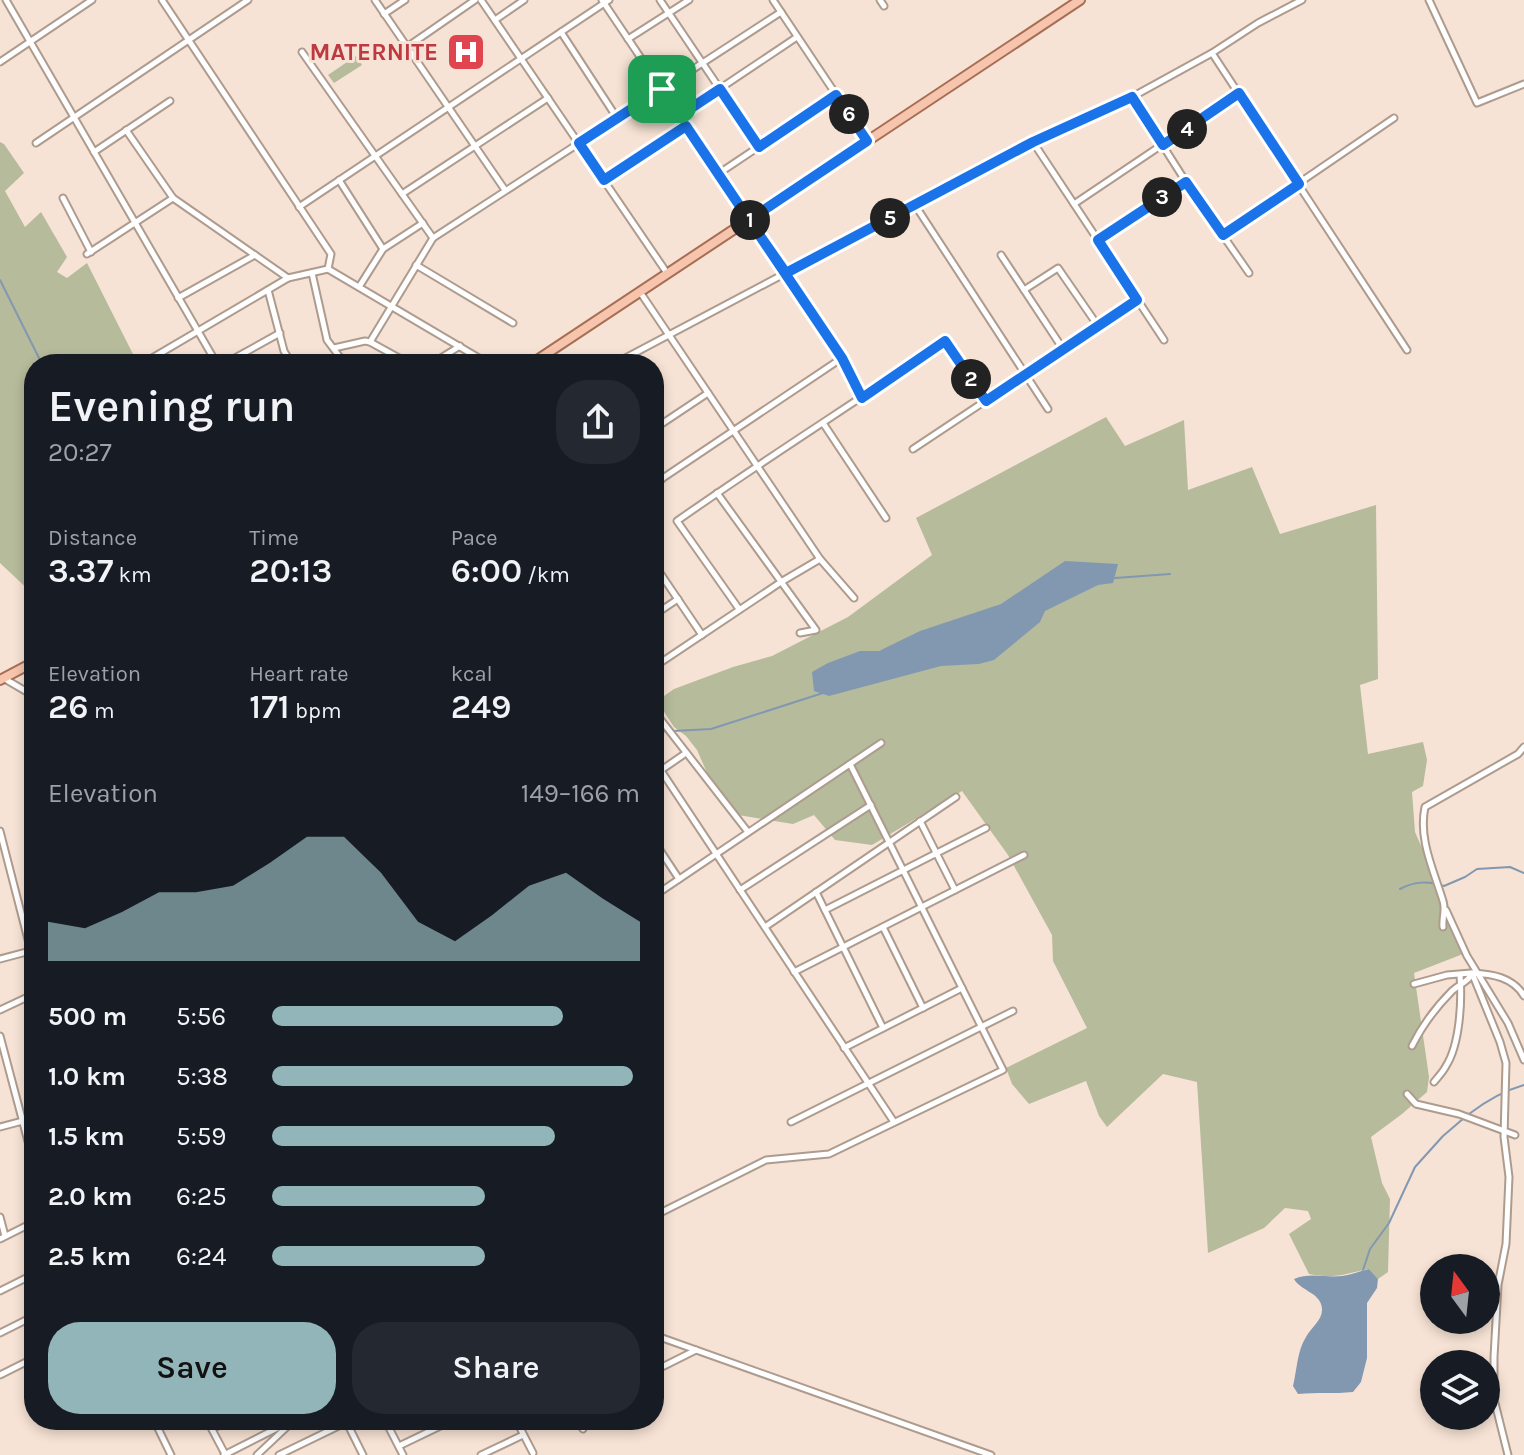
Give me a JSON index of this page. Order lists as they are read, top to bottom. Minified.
{"places":{"hospital":["MATERNITE"]},"north":"top","page":{"pins":["6","4","3","5","1","2"],"heading":["Evening run","20:27"],"stats":[["Distance","3.37 km"],["Time","20:13"],["Pace","6:00 /km"],["Elevation","26 m"],["Heart rate","171 bpm"],["kcal","249"]],"chart":["Elevation","149–166 m"],"list":[{"name":"500 m","note":"5:56"},{"name":"1.0 km","note":"5:38"},{"name":"1.5 km","note":"5:59"},{"name":"2.0 km","note":"6:25"},{"name":"2.5 km","note":"6:24"}],"buttons":["Save","Share"]}}
